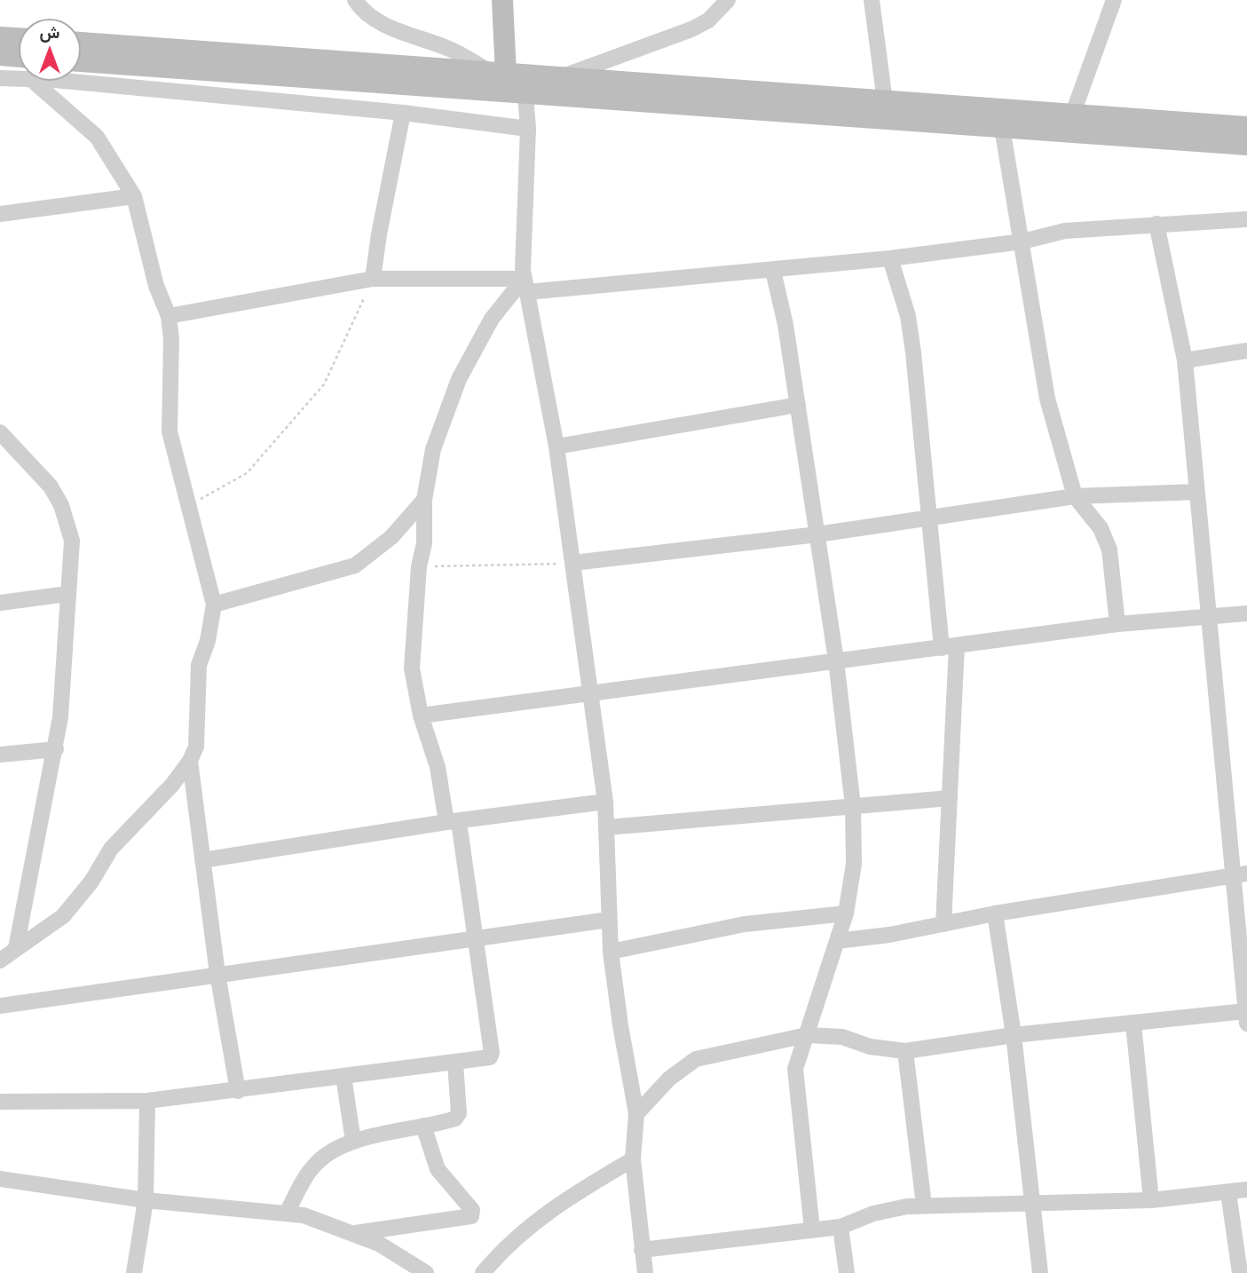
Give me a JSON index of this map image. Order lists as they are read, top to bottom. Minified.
{"north":"top"}
